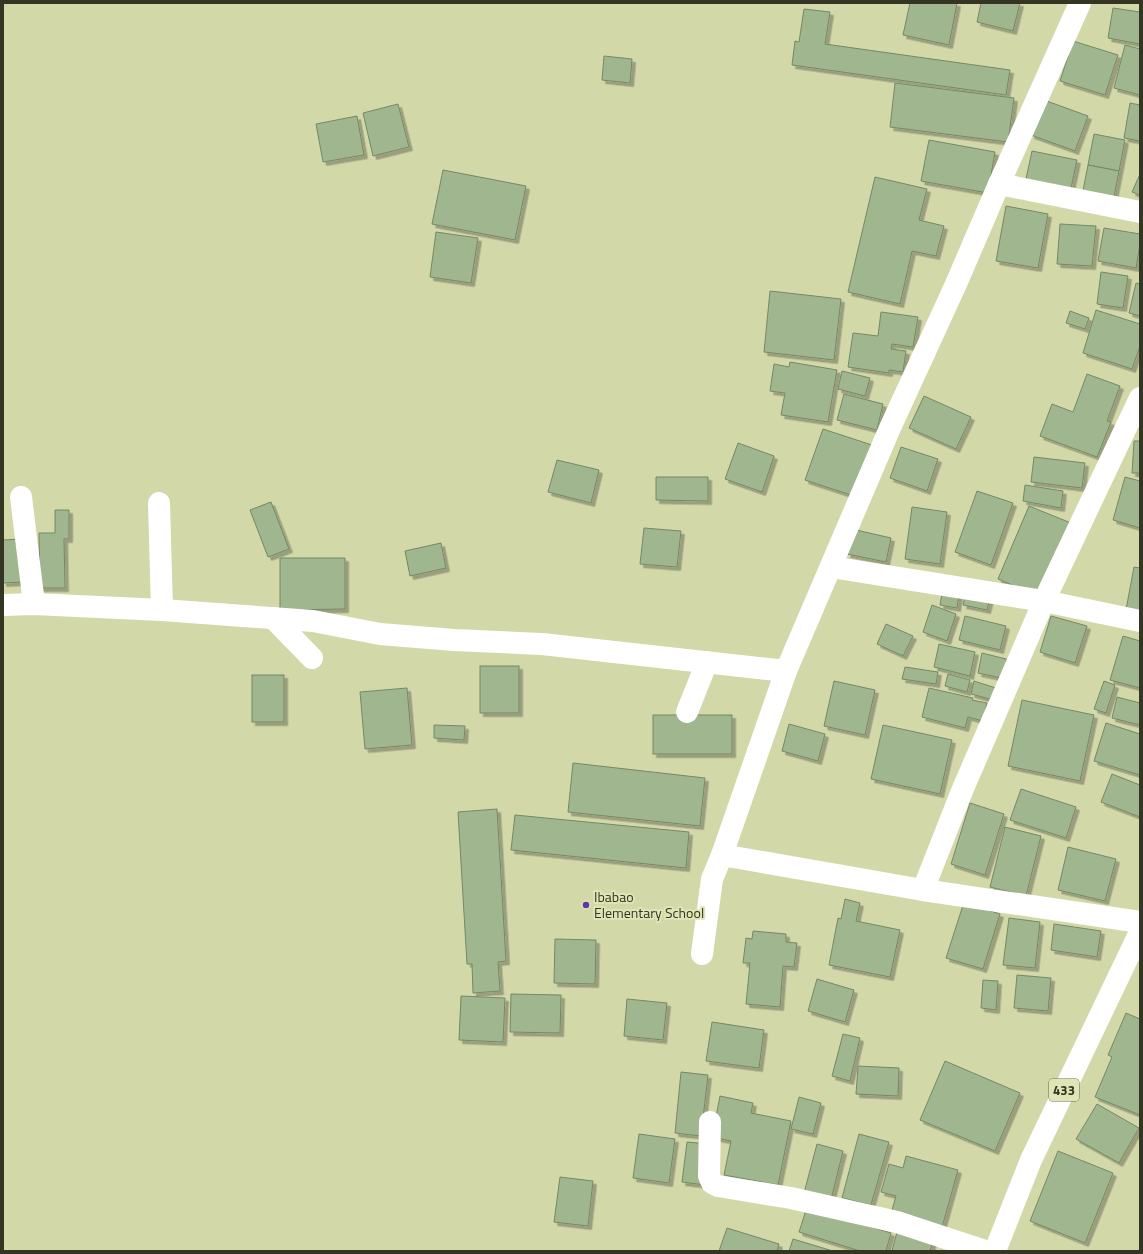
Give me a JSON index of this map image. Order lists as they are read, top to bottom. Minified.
{"streets":{"street":["433"]},"places":["Ibabao Elementary School"]}
